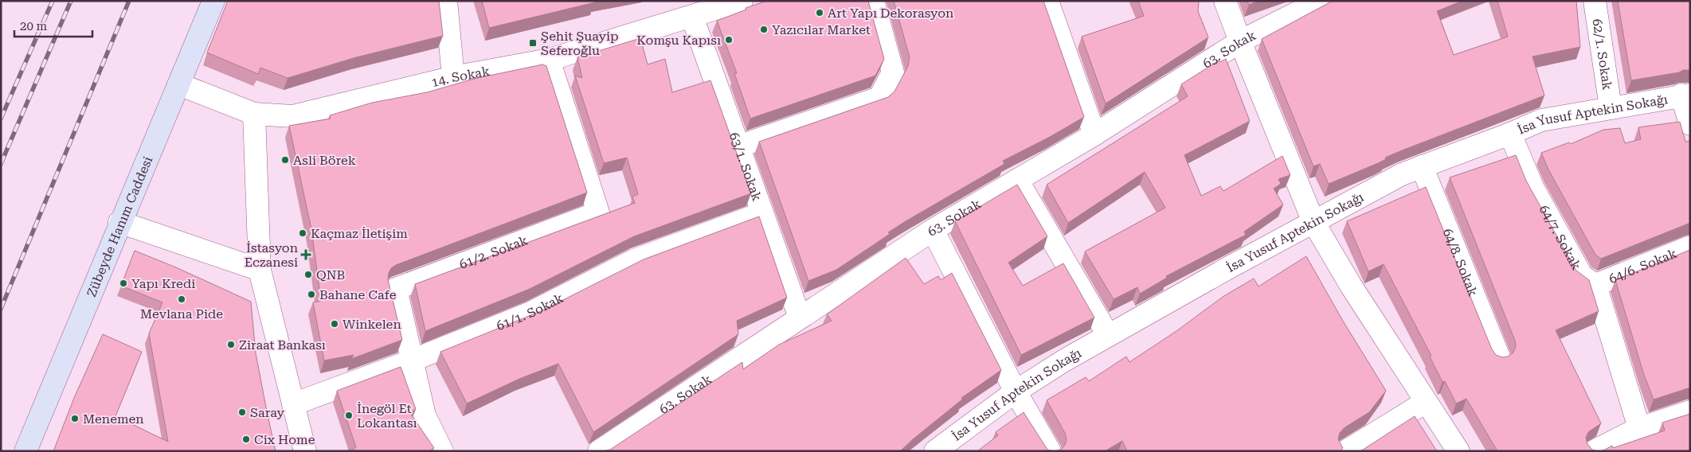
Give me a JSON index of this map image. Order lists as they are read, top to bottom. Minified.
{"streets":{"main road":["Zübeyde Hanım Caddesi"],"street":["63. Sokak","62/1. Sokak","14. Sokak","İsa Yusuf Aptekin Sokağı","63/1. Sokak","64/7. Sokak","61/2. Sokak","64/8. Sokak","64/6. Sokak","61/1. Sokak"]},"crossings":[["63. Sokak","63/1. Sokak"],["62/1. Sokak","İsa Yusuf Aptekin Sokağı"],["14. Sokak","63/1. Sokak"],["14. Sokak","Zübeyde Hanım Caddesi"],["14. Sokak","61/2. Sokak"],["İsa Yusuf Aptekin Sokağı","64/7. Sokak"],["İsa Yusuf Aptekin Sokağı","64/8. Sokak"],["63/1. Sokak","61/1. Sokak"],["64/7. Sokak","64/6. Sokak"],["61/2. Sokak","61/1. Sokak"]],"places":{"other":["Art Yapı Dekorasyon","Yazıcılar Market","Komşu Kapısı","Asli Börek","Kaçmaz İletişim","QNB","Yapı Kredi","Bahane Cafe","Mevlana Pide","Winkelen","Ziraat Bankası","Saray","İnegöl Et Lokantası","Menemen","Cix Home"],"transit":["Şehit Şuayip Seferoğlu"],"health":["İstasyon Eczanesi"]},"scale_bar":"20 m"}
